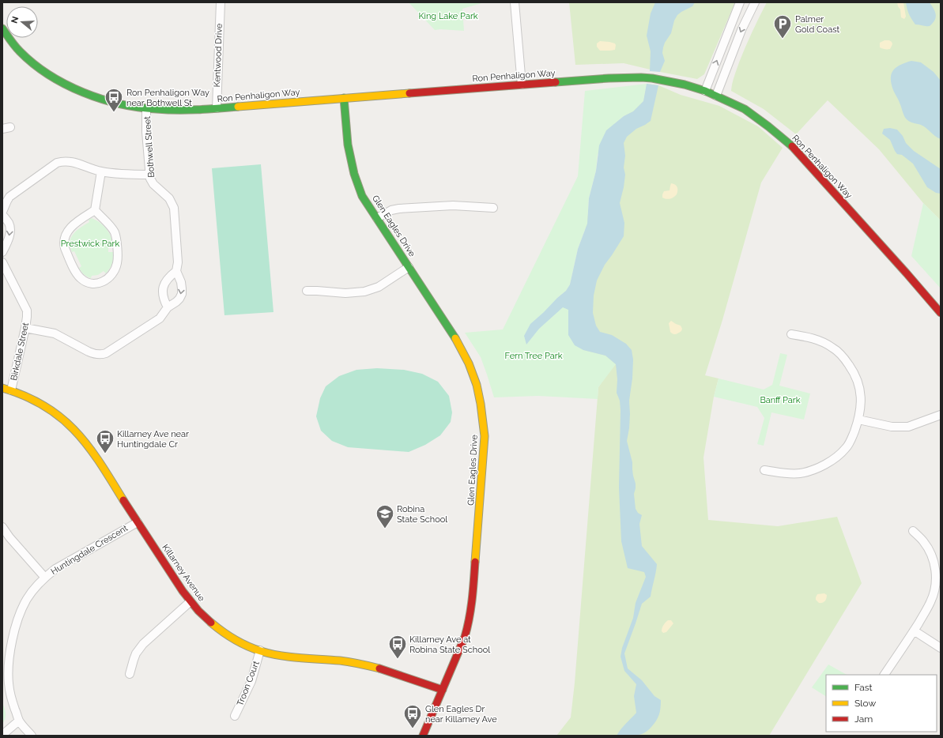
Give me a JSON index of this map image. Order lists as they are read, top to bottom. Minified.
{"streets":{"street":["Kentwood Drive","Ron Penhaligon Way","Bothwell Street","Glen Eagles Drive","Birkdale Street","Huntingdale Crescent","Killarney Avenue","Troon Court"]},"crossings":[["Kentwood Drive","Ron Penhaligon Way"],["Ron Penhaligon Way","Bothwell Street"],["Ron Penhaligon Way","Glen Eagles Drive"],["Bothwell Street","Birkdale Street"],["Glen Eagles Drive","Killarney Avenue"],["Birkdale Street","Killarney Avenue"],["Huntingdale Crescent","Killarney Avenue"],["Killarney Avenue","Troon Court"]],"parks":["King Lake Park","Prestwick Park","Fern Tree Park","Banff Park"],"places":{"parking":["Palmer Gold Coast"],"bus stop":["Ron Penhaligon Way near Bothwell St","Killarney Ave near Huntingdale Cr","Killarney Ave at Robina State School","Glen Eagles Dr near Killarney Ave"],"school or university":["Robina State School"]},"legend":["Fast","Slow","Jam"],"north":"left"}
